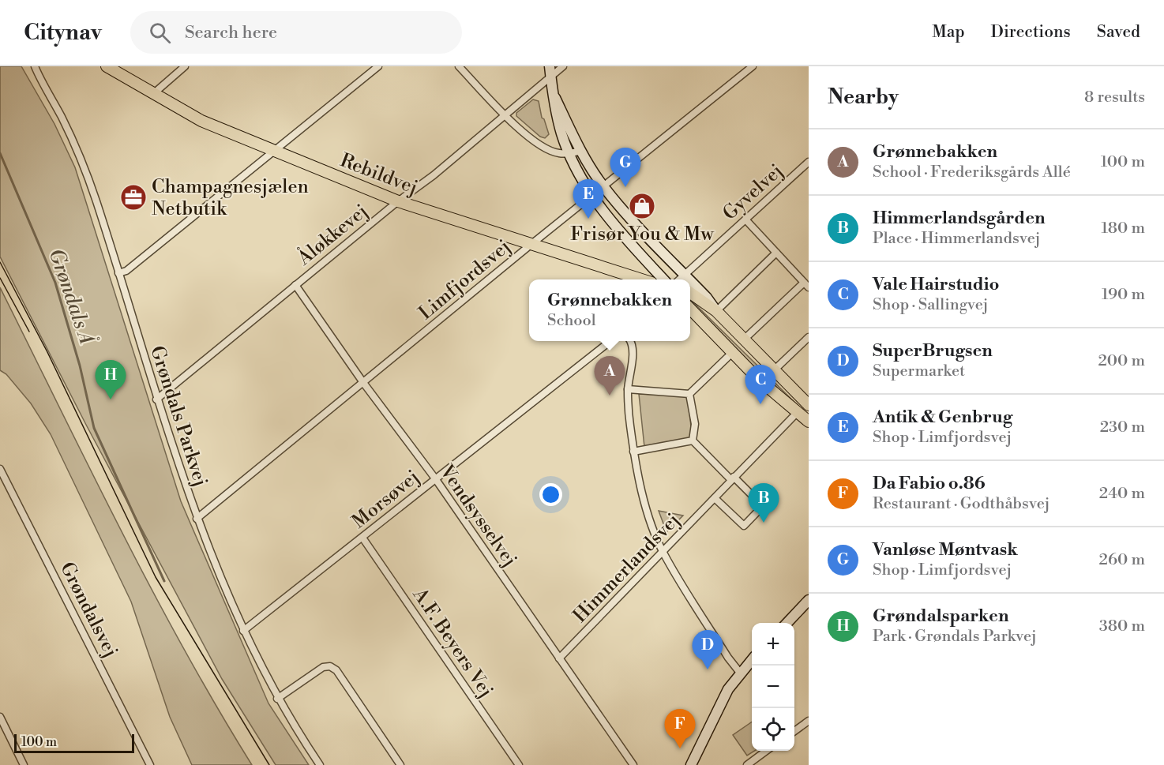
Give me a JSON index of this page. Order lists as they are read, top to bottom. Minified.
{"streets":{"main road":["Rebildvej"],"street":["Gyvelvej","Åløkkevej","Limfjordsvej","Grøndals Parkvej","Morsøvej","Vendsysselvej","Himmerlandsvej","Grøndalsvej","A.F. Beyers Vej"]},"crossings":[["Rebildvej","Åløkkevej"],["Rebildvej","Limfjordsvej"],["Åløkkevej","Grøndals Parkvej"],["Åløkkevej","Vendsysselvej"],["Limfjordsvej","Grøndals Parkvej"],["Limfjordsvej","Vendsysselvej"],["Grøndals Parkvej","Morsøvej"],["Morsøvej","Vendsysselvej"],["Morsøvej","A.F. Beyers Vej"],["Vendsysselvej","Himmerlandsvej"]],"water":["Grøndals Å"],"places":{"office":["Champagnesjælen Netbutik"],"shop":["Frisør You & Mw"]},"scale_bar":"100 m","page":{"header":"Citynav","search":"Search here","nav":["Map","Directions","Saved"],"heading":["Nearby","8 results"],"list":[{"mark":"A","name":"Grønnebakken","note":"School · Frederiksgårds Allé","value":"100 m"},{"mark":"B","name":"Himmerlandsgården","note":"Place · Himmerlandsvej","value":"180 m"},{"mark":"C","name":"Vale Hairstudio","note":"Shop · Sallingvej","value":"190 m"},{"mark":"D","name":"SuperBrugsen","note":"Supermarket","value":"200 m"},{"mark":"E","name":"Antik & Genbrug","note":"Shop · Limfjordsvej","value":"230 m"},{"mark":"F","name":"Da Fabio o.86","note":"Restaurant · Godthåbsvej","value":"240 m"},{"mark":"G","name":"Vanløse Møntvask","note":"Shop · Limfjordsvej","value":"260 m"},{"mark":"H","name":"Grøndalsparken","note":"Park · Grøndals Parkvej","value":"380 m"}],"pins":["G","E","A","H","C","B","D","F"],"popup":["Grønnebakken","School"],"map_buttons":["+","−"],"scale":"100 m"}}
